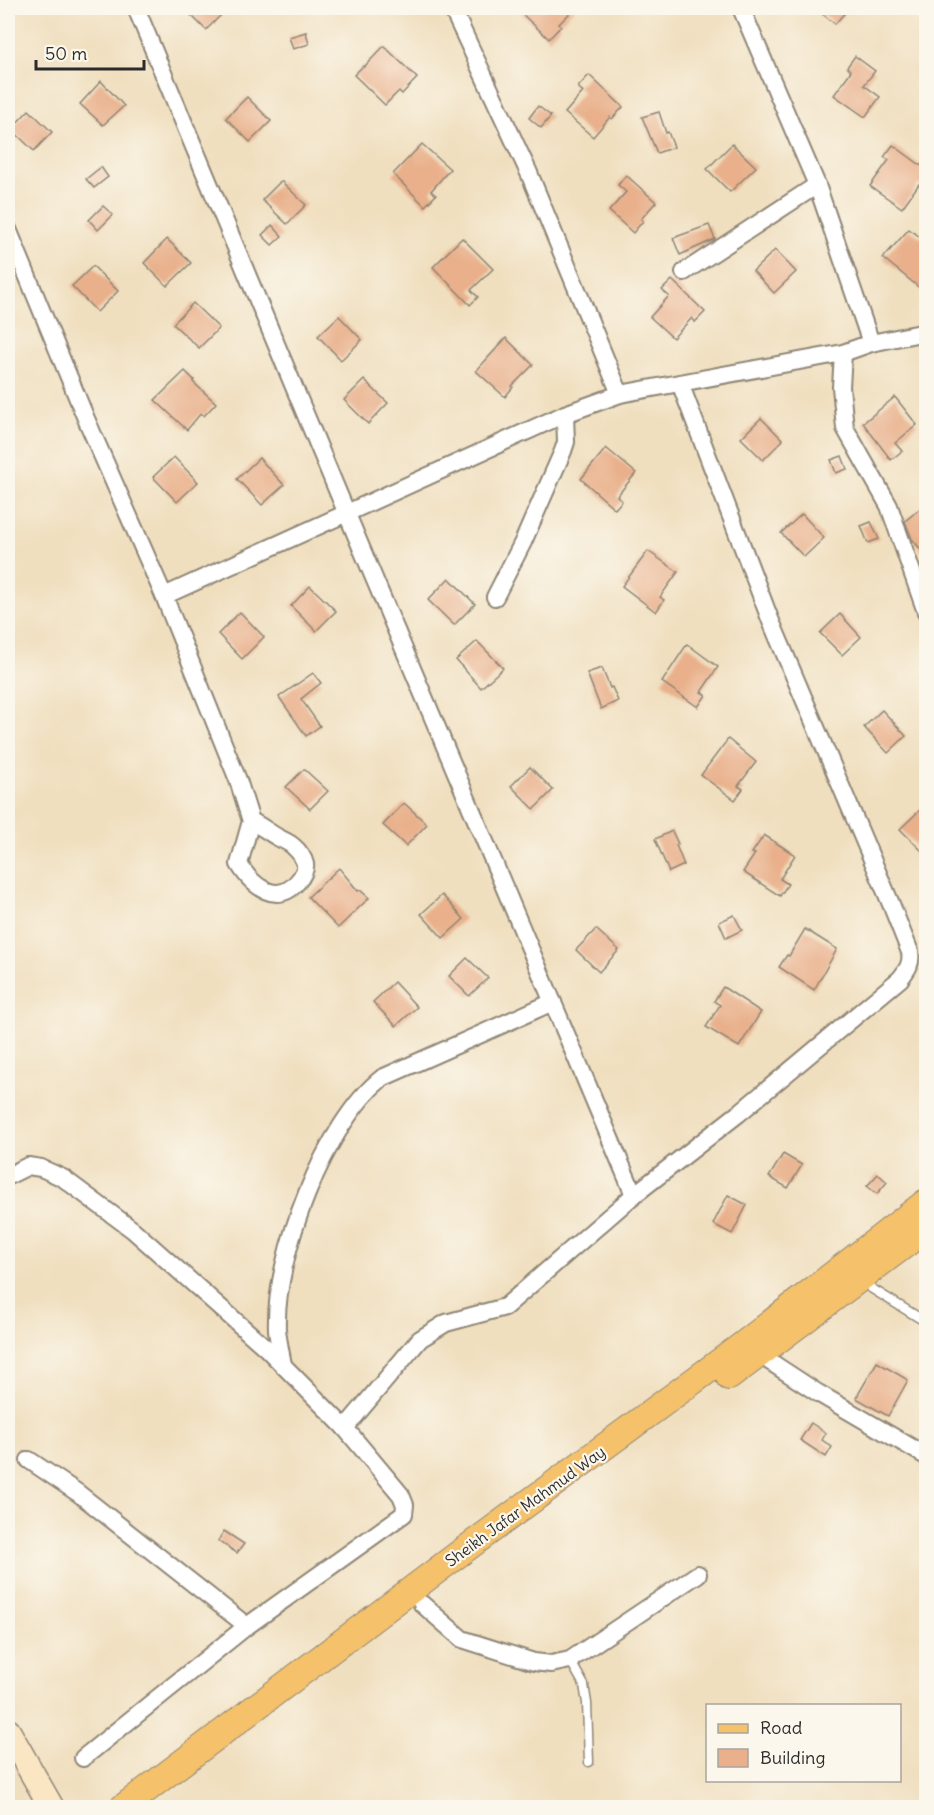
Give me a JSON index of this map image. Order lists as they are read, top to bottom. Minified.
{"streets":{"main road":["Sheikh Jafar Mahmud Way"]},"legend":["Road","Building"],"scale_bar":"50 m"}
